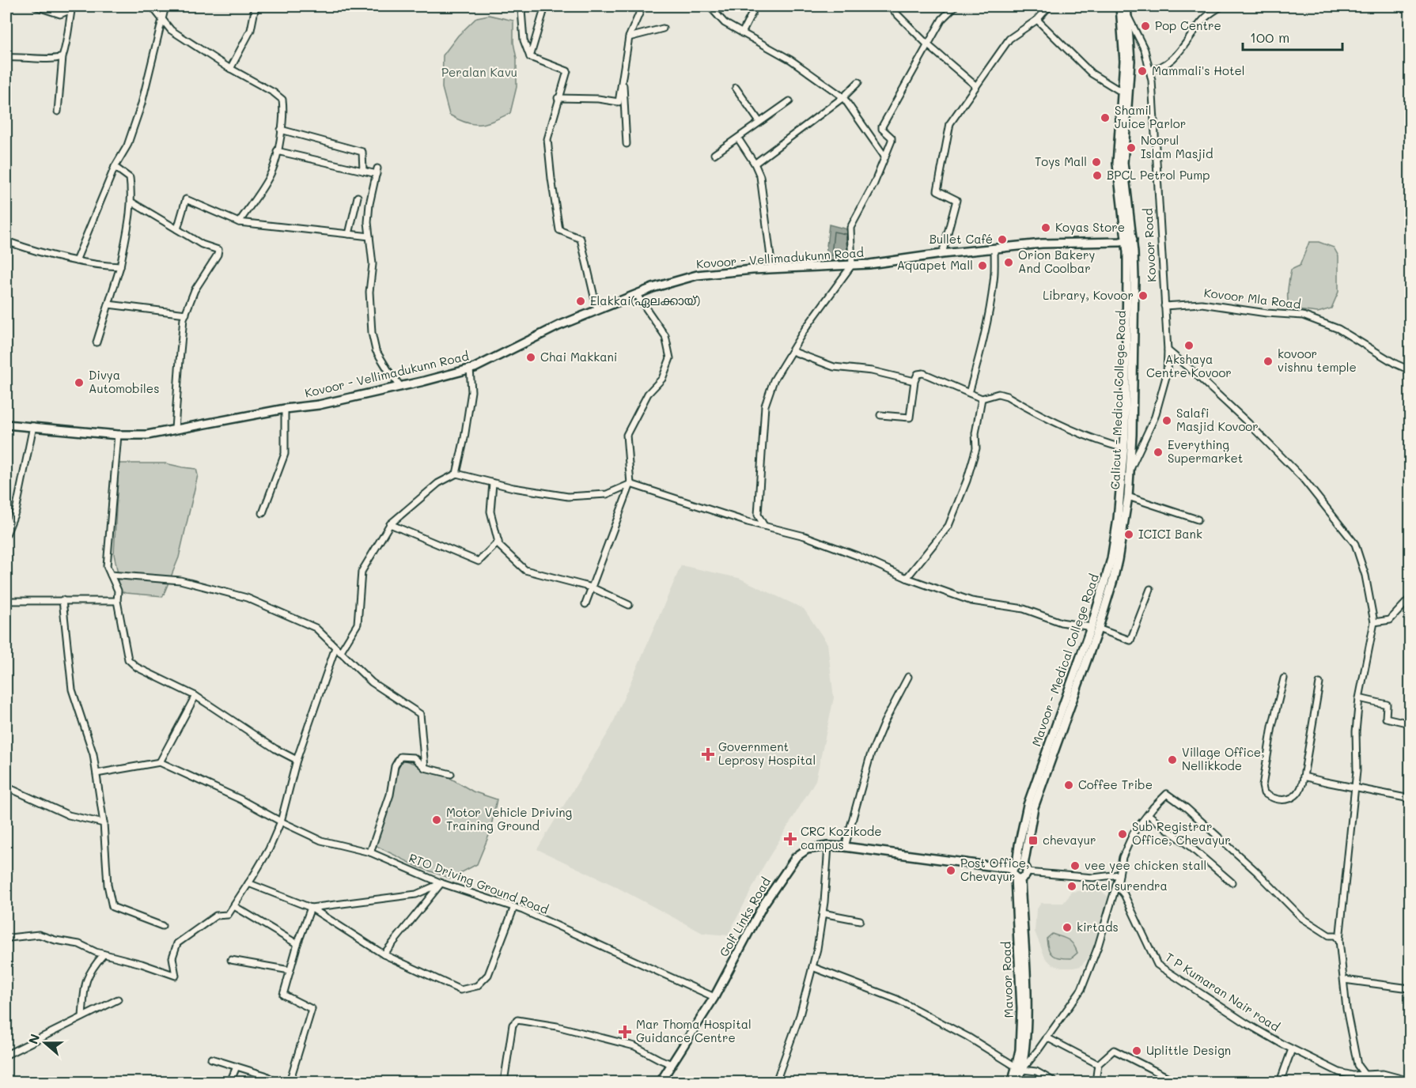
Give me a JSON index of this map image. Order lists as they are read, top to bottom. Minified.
{"streets":{"main road":["Kovoor - Vellimadukunn Road","Calicut - Medical College Road","Mavoor - Medical College Road","Golf Links Road","Mavoor Road"],"street":["Kovoor Road","Kovoor Mla Road","RTO Driving Ground Road","T P Kumaran Nair road"]},"crossings":[["Kovoor Road","Kovoor Mla Road"],["Kovoor Road","Calicut - Medical College Road"],["Kovoor - Vellimadukunn Road","Calicut - Medical College Road"],["Kovoor - Vellimadukunn Road","Mavoor - Medical College Road"],["Calicut - Medical College Road","Mavoor - Medical College Road"],["Mavoor - Medical College Road","Golf Links Road"],["Mavoor - Medical College Road","Mavoor Road"],["RTO Driving Ground Road","Golf Links Road"],["Golf Links Road","Mavoor Road"]],"parks":["Peralan Kavu"],"places":{"other":["Pop Centre","Mammali's Hotel","Shamil Juice Parlor","Noorul Islam Masjid","Toys Mall","BPCL Petrol Pump","Koyas Store","Bullet Café","Orion Bakery And Coolbar","Aquapet Mall","Library, Kovoor","Elakkai(ഏലക്കായ്)","Akshaya Centre Kovoor","Chai Makkani","kovoor vishnu temple","Divya Automobiles","Salafi Masjid Kovoor","Everything Supermarket","ICICI Bank","Village Office, Nellikkode","Coffee Tribe","Motor Vehicle Driving Training Ground","Sub Registrar Office, Chevayur","vee yee chicken stall","Post Office, Chevayur","hotel surendra","kirtads","Uplittle Design"],"health":["Government Leprosy Hospital","CRC Kozikode campus","Mar Thoma Hospital Guidance Centre"],"transit":["chevayur"]},"scale_bar":"100 m","north":"left"}
